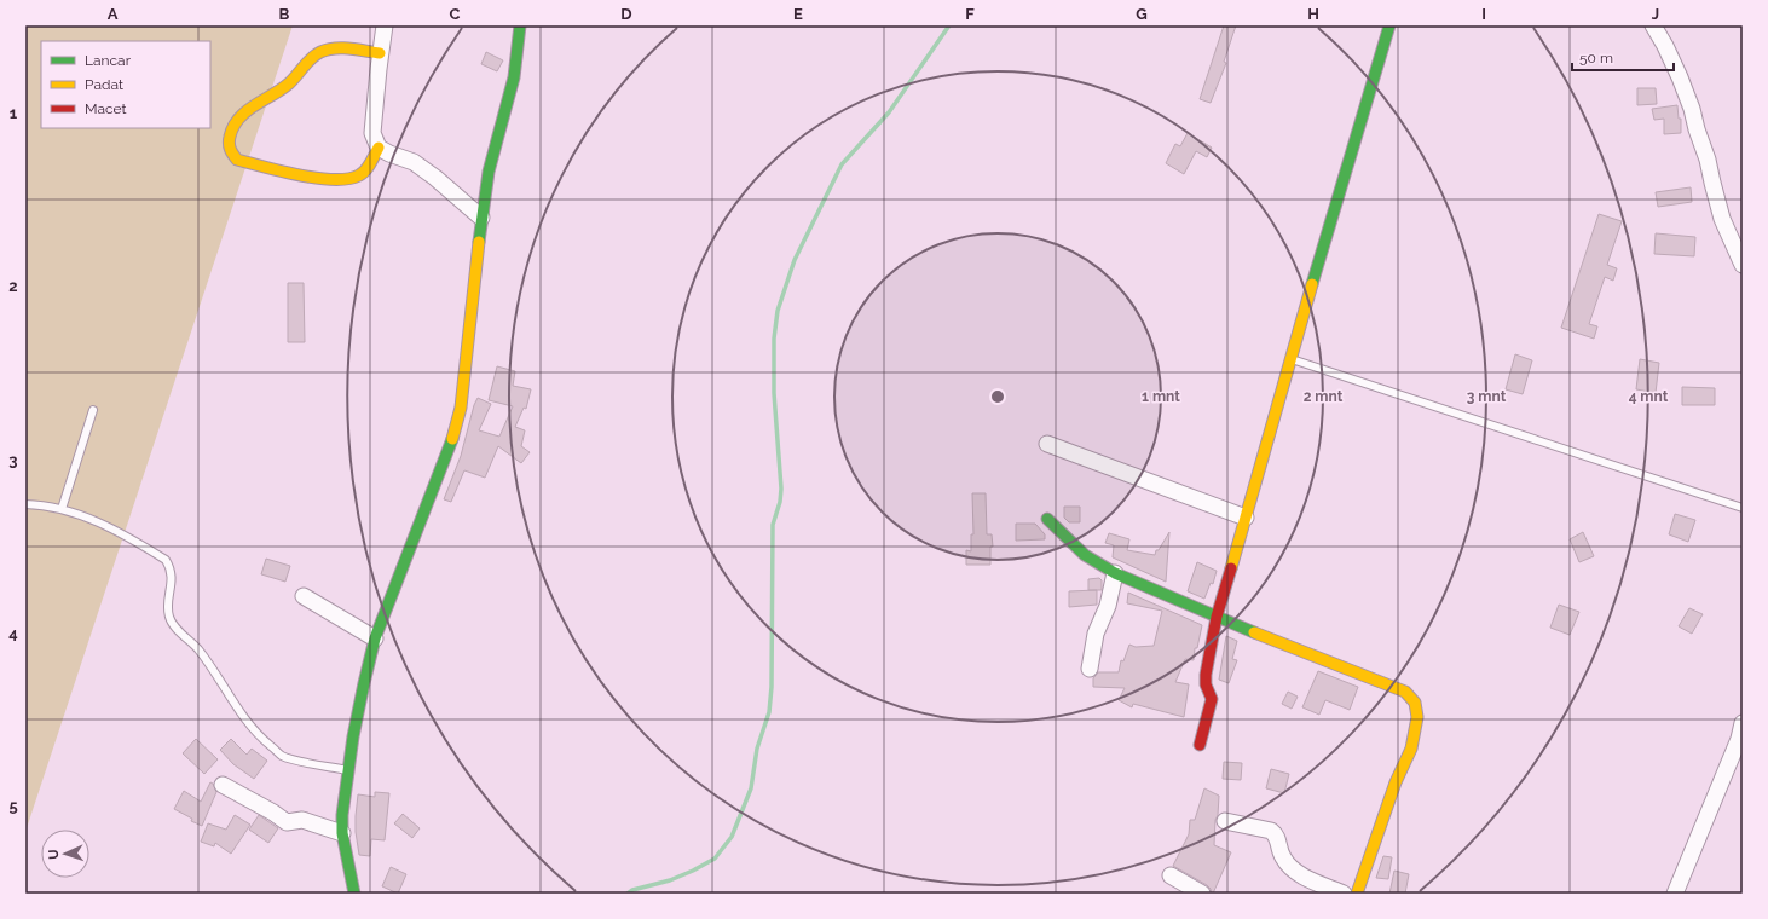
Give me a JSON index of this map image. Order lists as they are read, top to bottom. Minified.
{"legend":["Lancar","Padat","Macet"],"scale_bar":"50 m","north":"left","grid":{"columns":["A","B","C","D","E","F","G","H","I","J"],"rows":["1","2","3","4","5"]},"rings":["1 mnt","2 mnt","3 mnt","4 mnt"]}
